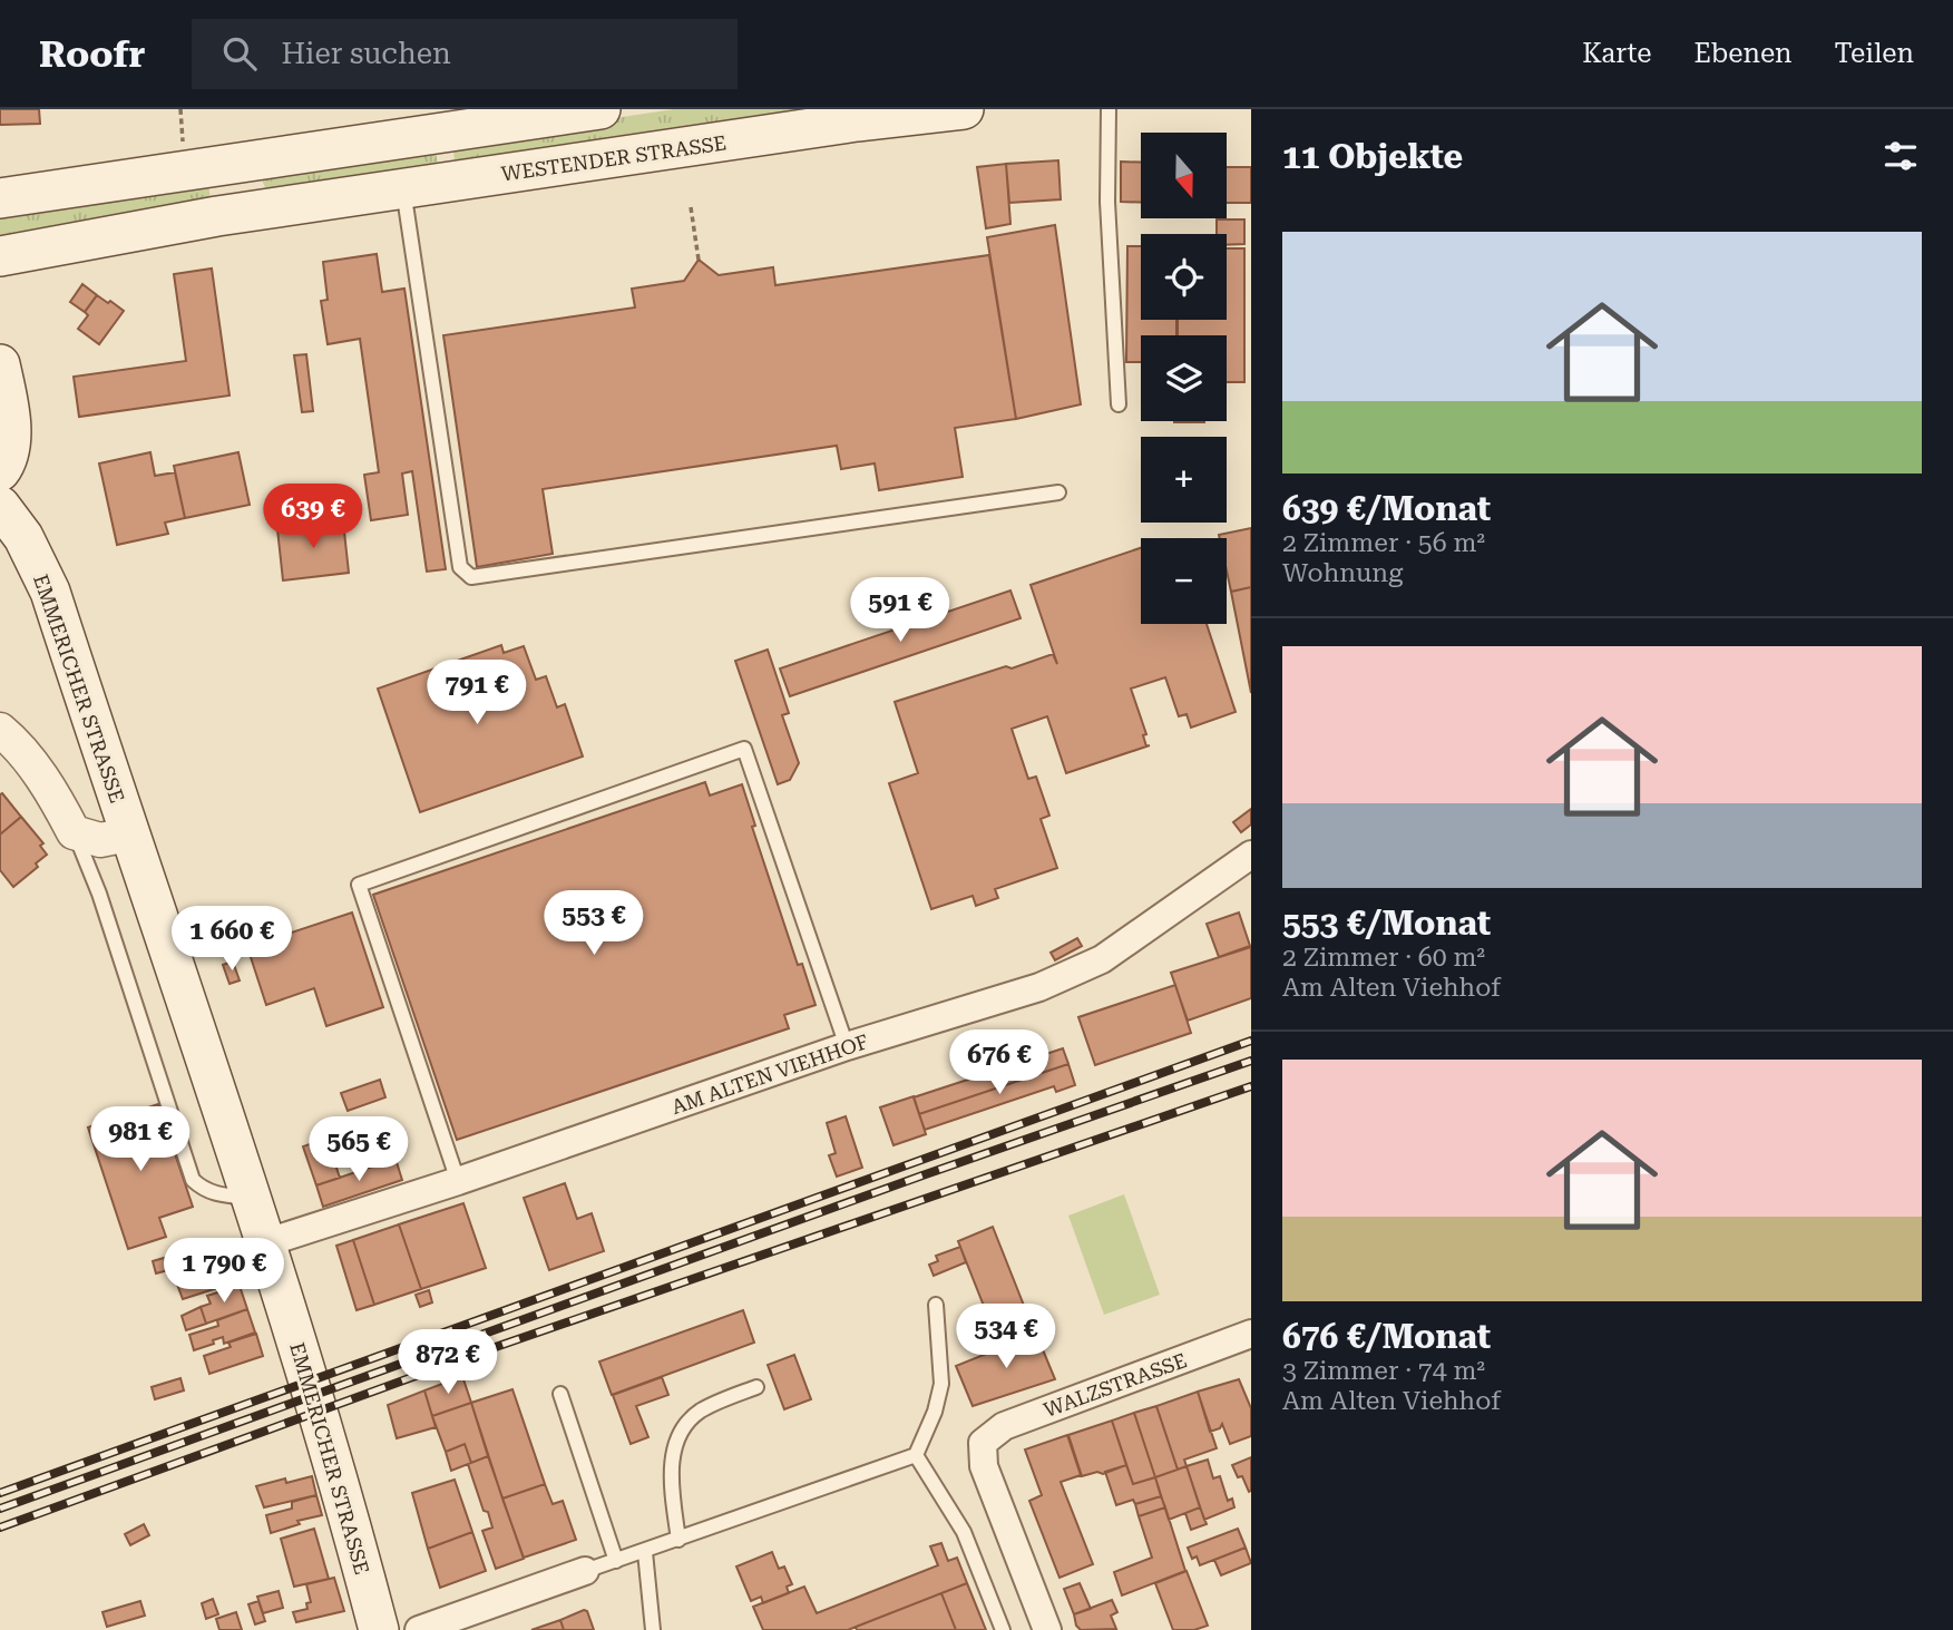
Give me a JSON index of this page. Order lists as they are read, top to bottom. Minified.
{"streets":{"main road":["WESTENDER STRASSE","EMMERICHER STRASSE"],"street":["AM ALTEN VIEHHOF","WALZSTRASSE"]},"crossings":[["EMMERICHER STRASSE","AM ALTEN VIEHHOF"]],"north":"bottom","page":{"header":"Roofr","search":"Hier suchen","nav":["Karte","Ebenen","Teilen"],"heading":"11 Objekte","map_buttons":["+","−"],"list":[{"name":"639 €/Monat","note":"2 Zimmer · 56 m² · Wohnung"},{"name":"553 €/Monat","note":"2 Zimmer · 60 m² · Am Alten Viehhof"},{"name":"676 €/Monat","note":"3 Zimmer · 74 m² · Am Alten Viehhof"}],"price":["639 €","591 €","791 €","553 €","1 660 €","676 €","981 €","565 €","1 790 €","534 €","872 €"]}}
